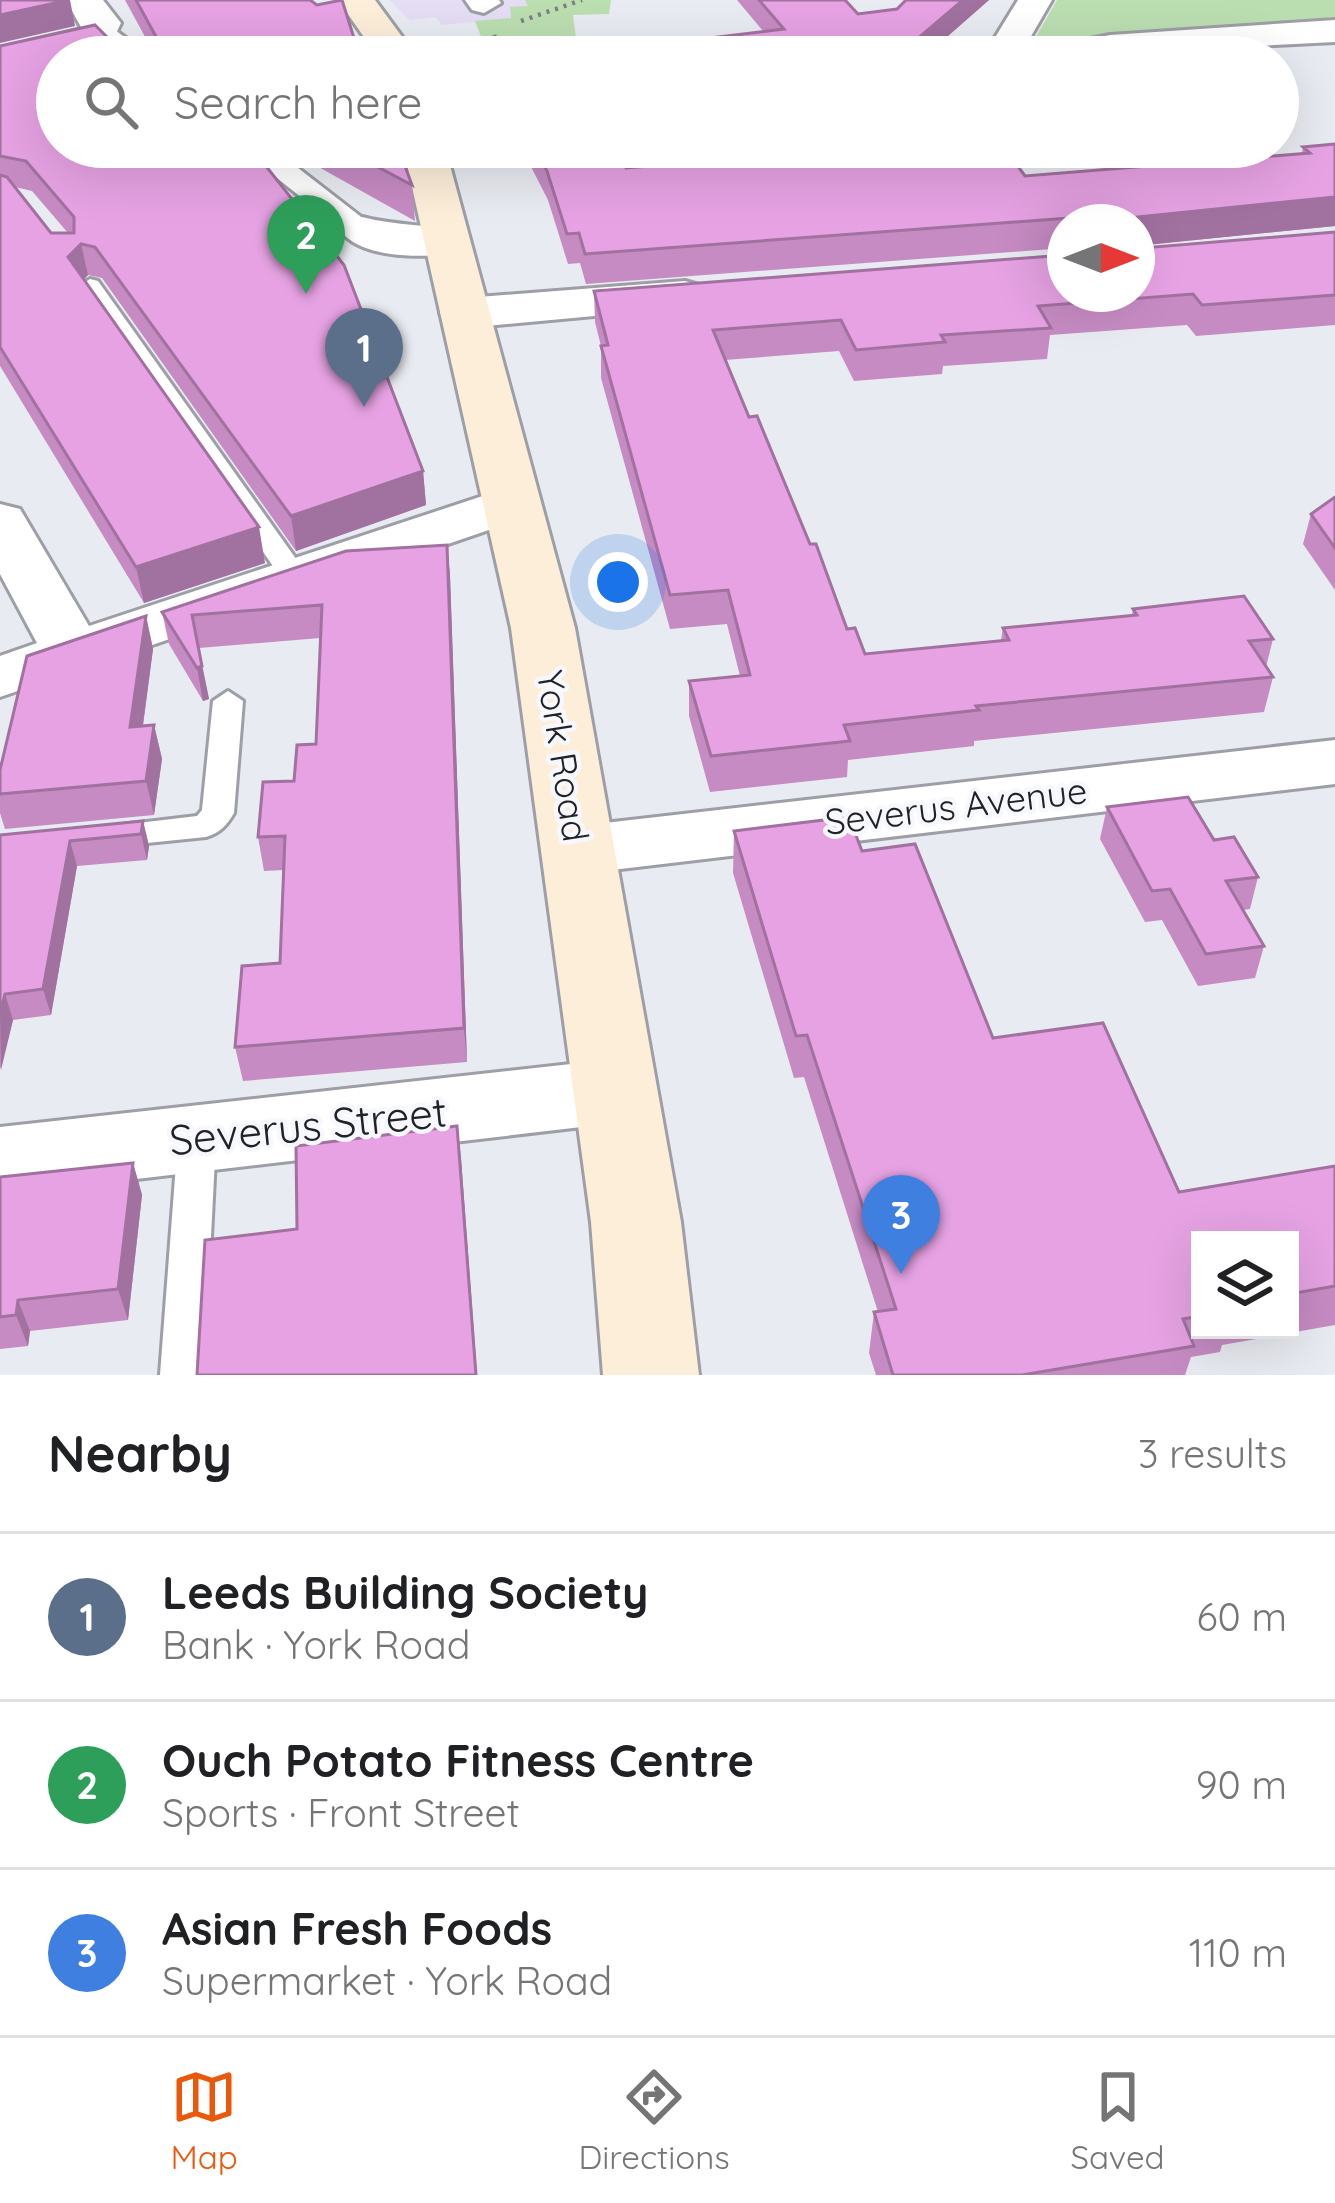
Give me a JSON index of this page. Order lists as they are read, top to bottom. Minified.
{"streets":{"main road":["York Road"],"street":["Severus Avenue","Severus Street"]},"crossings":[["York Road","Severus Avenue"],["York Road","Severus Street"]],"north":"right","page":{"search":"Search here","pins":["2","1","3"],"heading":["Nearby","3 results"],"list":[{"mark":"1","name":"Leeds Building Society","note":"Bank · York Road","value":"60 m"},{"mark":"2","name":"Ouch Potato Fitness Centre","note":"Sports · Front Street","value":"90 m"},{"mark":"3","name":"Asian Fresh Foods","note":"Supermarket · York Road","value":"110 m"}],"nav":["Map","Directions","Saved"]}}
